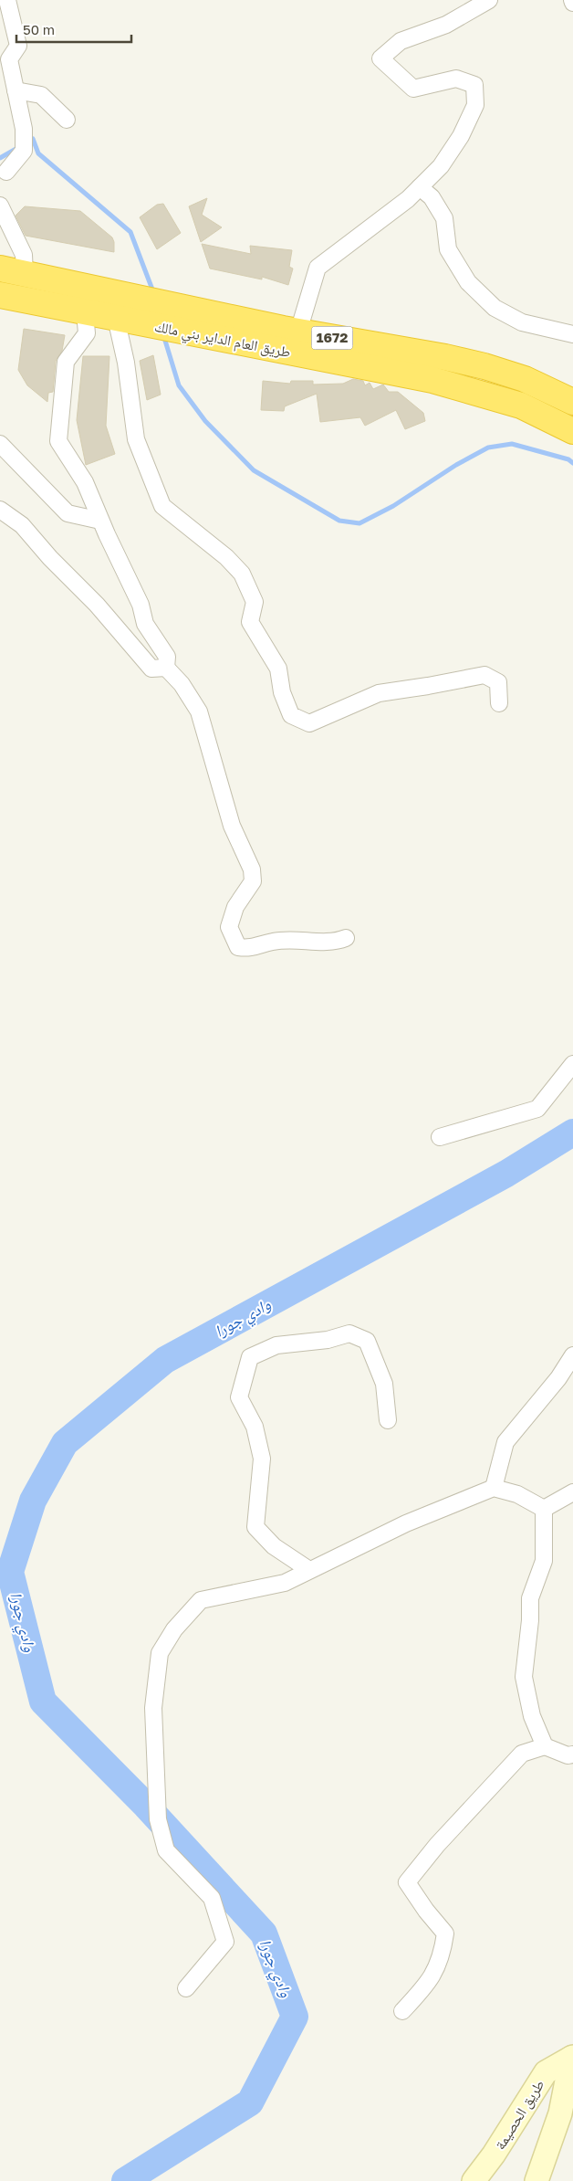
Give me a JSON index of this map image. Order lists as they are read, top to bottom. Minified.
{"streets":{"highway":["1672","طريق العام الداير بني مالك"],"street":["طريق الحصيمة"]},"water":["وادي جورا"],"scale_bar":"50 m"}
